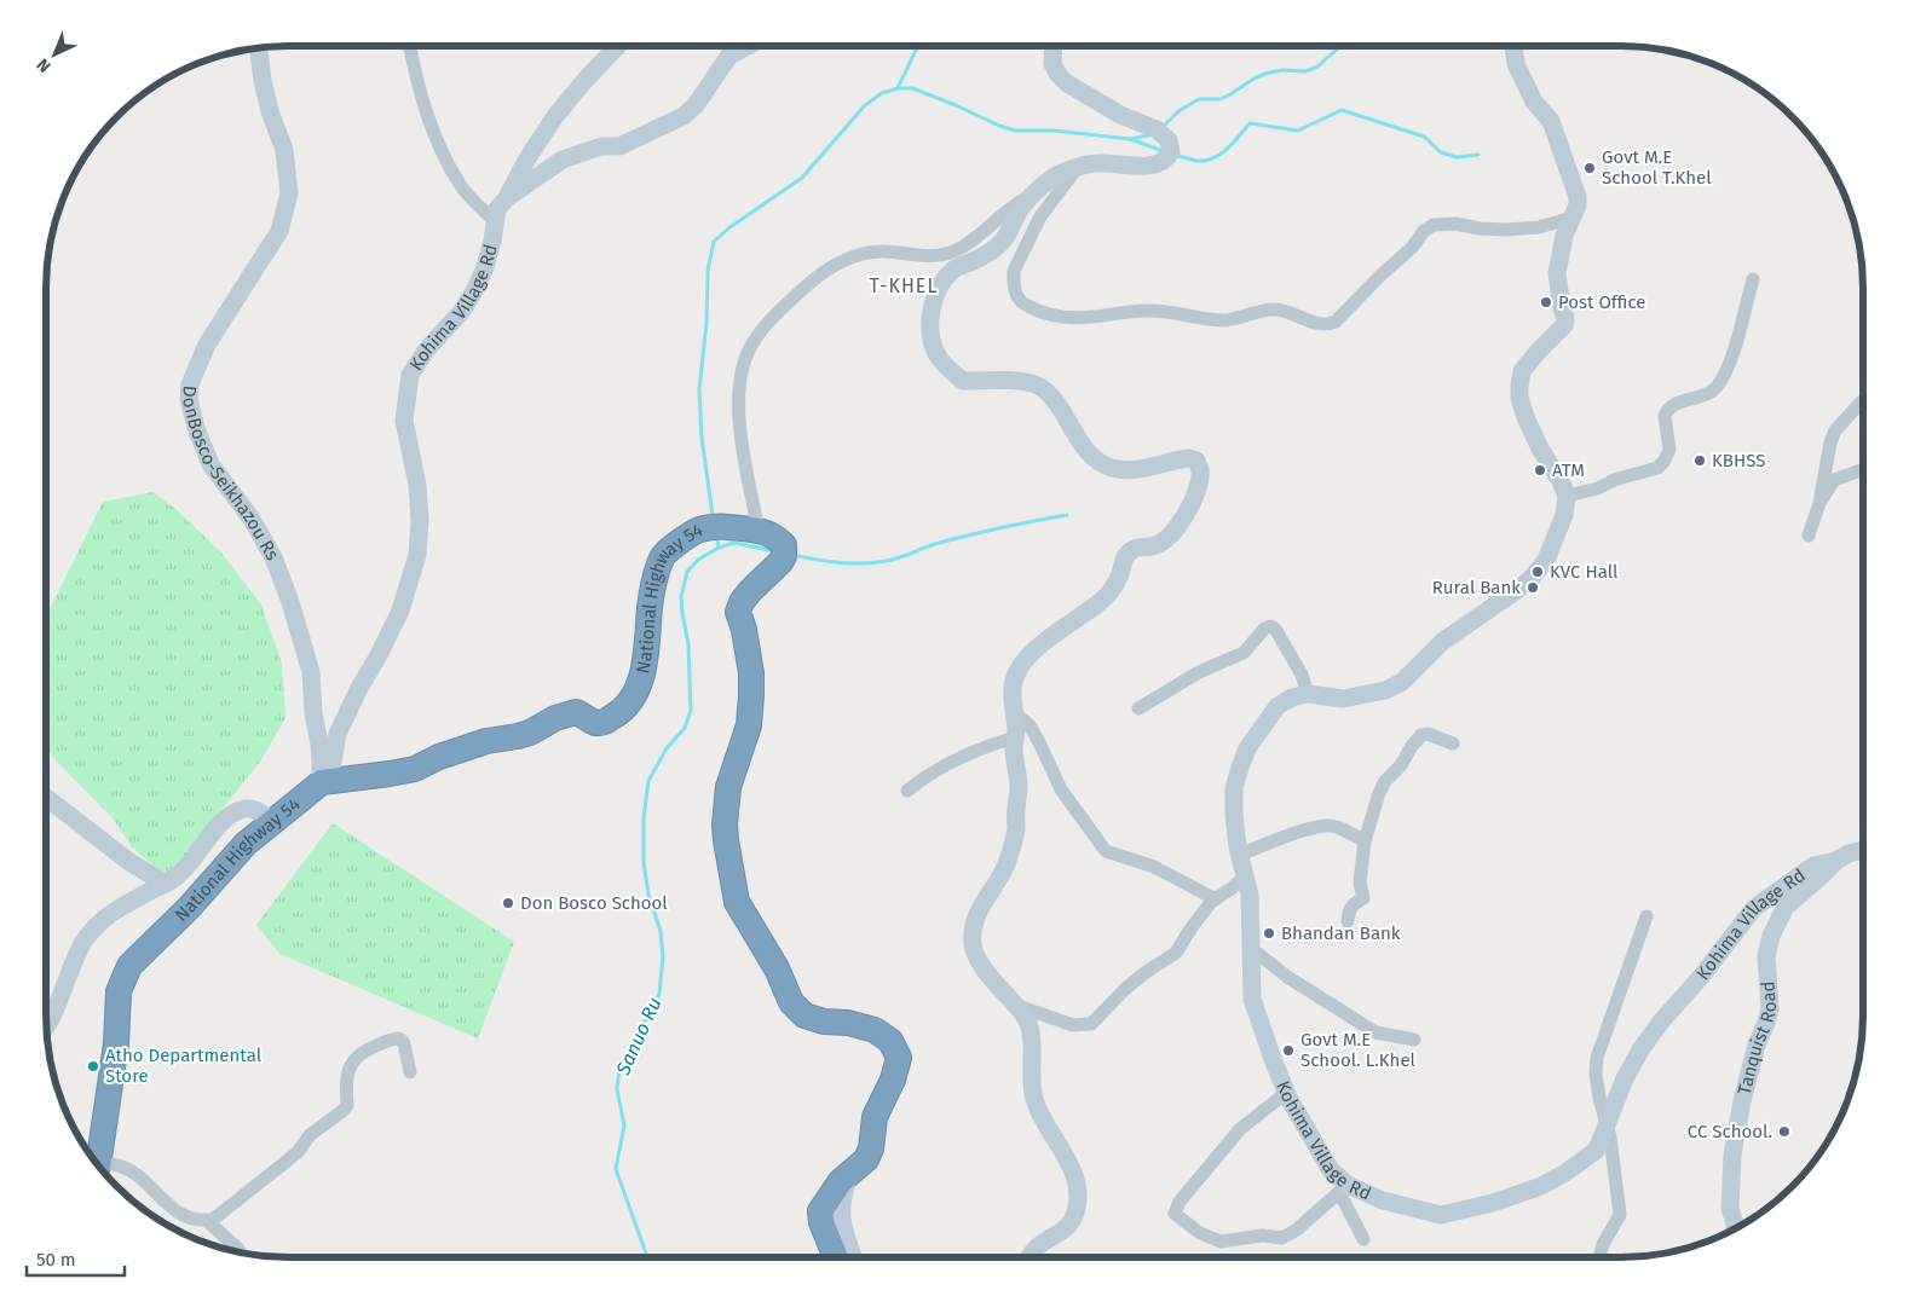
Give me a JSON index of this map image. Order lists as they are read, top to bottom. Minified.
{"streets":{"highway":["National Highway 54"],"main road":["Kohima Village Rd","DonBosco-Seikhazou Rs","Tanquist Road"]},"crossings":[["Kohima Village Rd","DonBosco-Seikhazou Rs"],["Kohima Village Rd","National Highway 54"],["Kohima Village Rd","Tanquist Road"],["DonBosco-Seikhazou Rs","National Highway 54"]],"districts":["T-KHEL"],"water":["Sanuo Ru"],"places":["Govt M.E School T.Khel","Post Office","KBHSS","ATM","KVC Hall","Rural Bank","Don Bosco School","Bhandan Bank","Govt M.E School. L.Khel","Atho Departmental Store","CC School."],"scale_bar":"50 m","north":"bottom left"}
